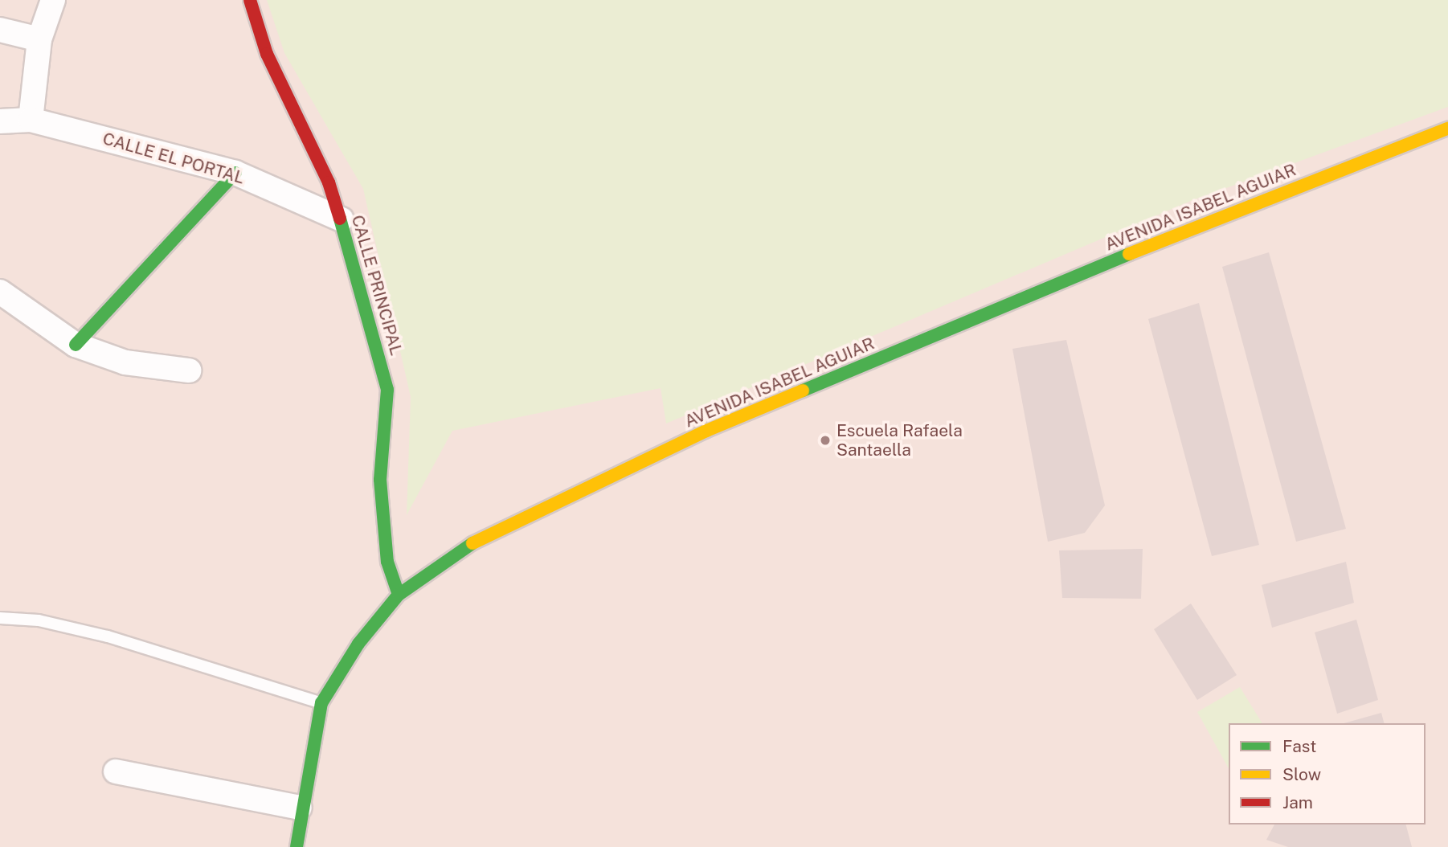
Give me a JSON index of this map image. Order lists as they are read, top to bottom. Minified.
{"streets":{"main road":["AVENIDA ISABEL AGUIAR","CALLE PRINCIPAL"],"street":["CALLE EL PORTAL"]},"crossings":[["CALLE EL PORTAL","CALLE PRINCIPAL"],["AVENIDA ISABEL AGUIAR","CALLE PRINCIPAL"]],"places":["Escuela Rafaela Santaella"],"legend":["Fast","Slow","Jam"]}
